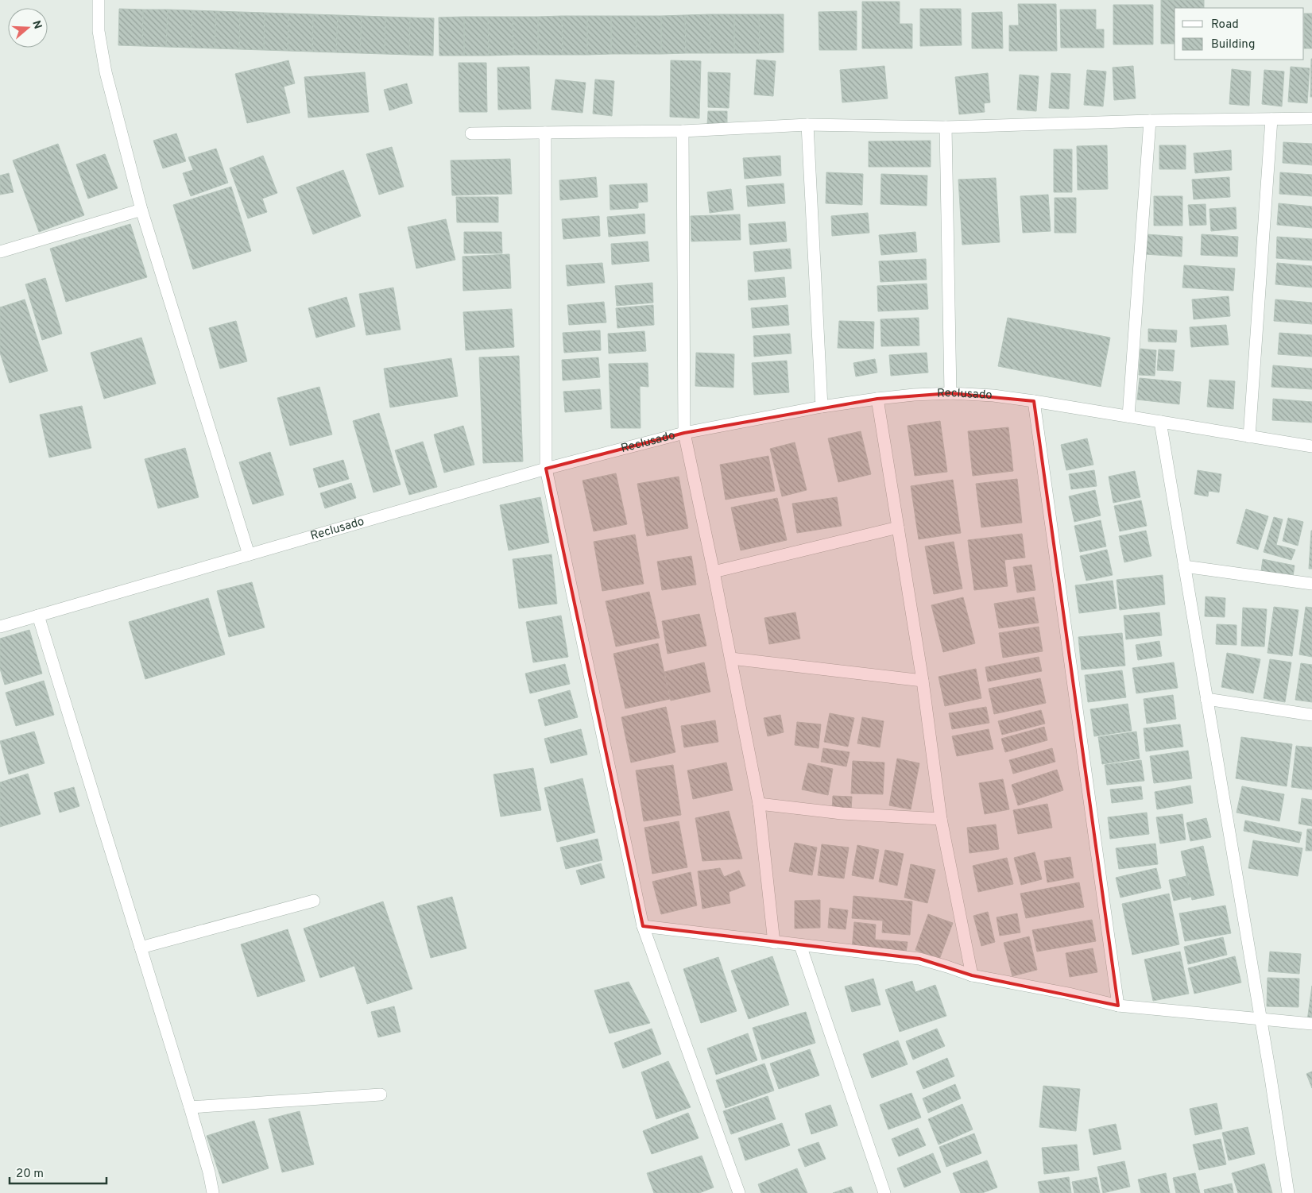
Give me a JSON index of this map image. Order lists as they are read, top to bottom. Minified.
{"streets":{"street":["Reclusado"]},"legend":["Road","Building"],"scale_bar":"20 m","north":"right"}
